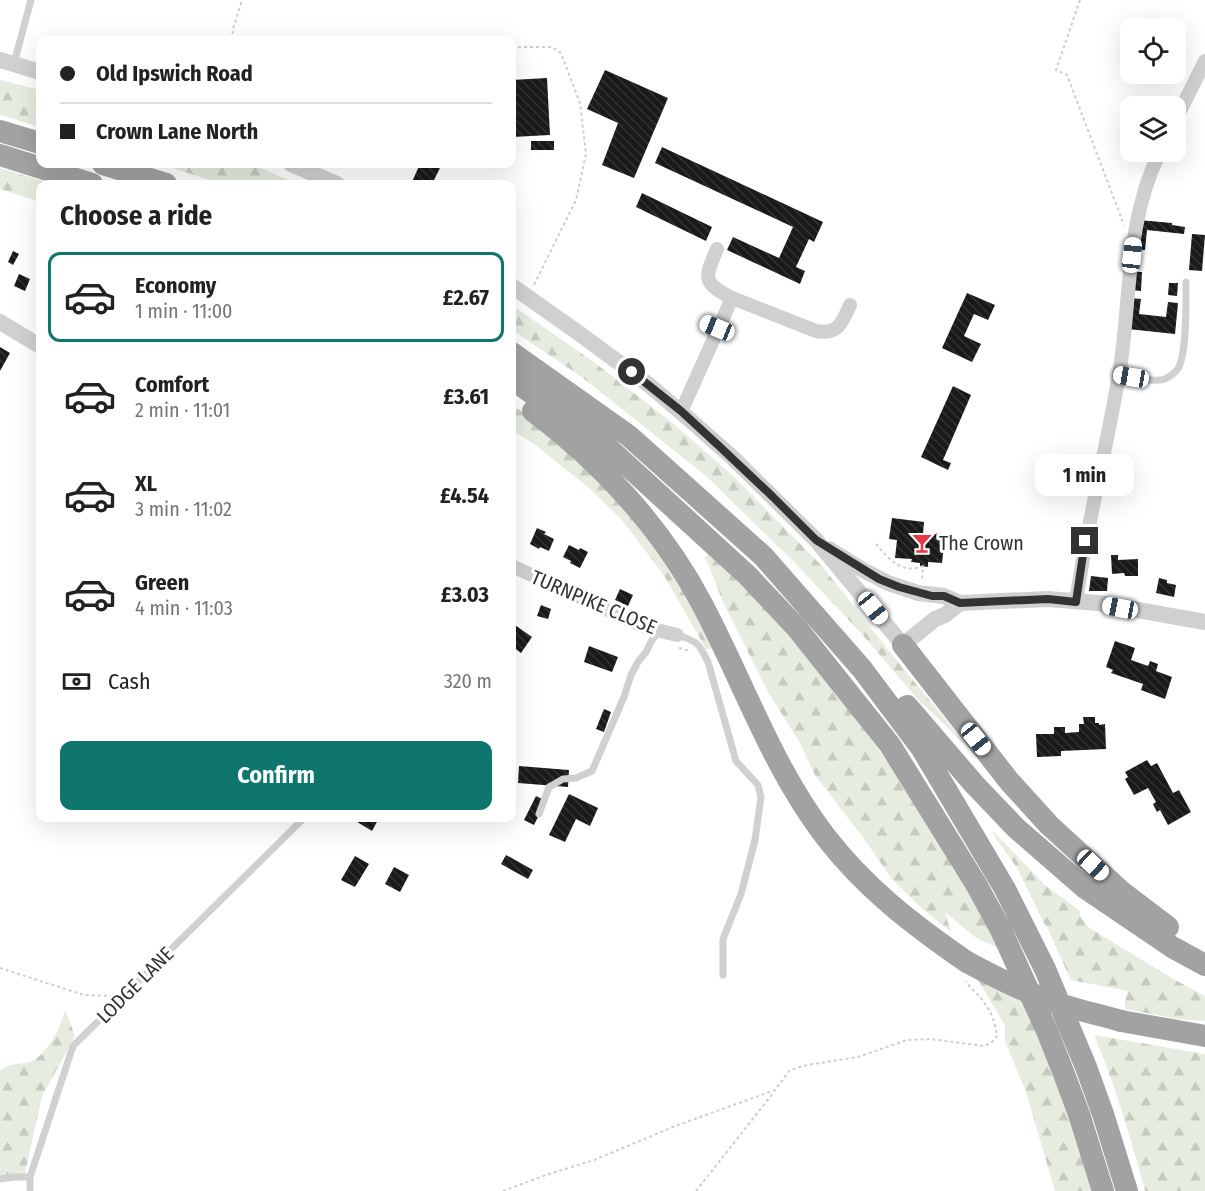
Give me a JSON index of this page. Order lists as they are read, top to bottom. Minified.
{"streets":{"street":["TURNPIKE CLOSE"],"lane":["LODGE LANE"]},"places":{"bar":["The Crown"]},"page":{"banner":["Old Ipswich Road","Crown Lane North"],"heading":"Choose a ride","list":[{"name":"Economy","note":"1 min · 11:00","value":"£2.67"},{"name":"Comfort","note":"2 min · 11:01","value":"£3.61"},{"name":"XL","note":"3 min · 11:02","value":"£4.54"},{"name":"Green","note":"4 min · 11:03","value":"£3.03"}],"bubble":"1 min","pay":["Cash","320 m"],"buttons":"Confirm"}}
